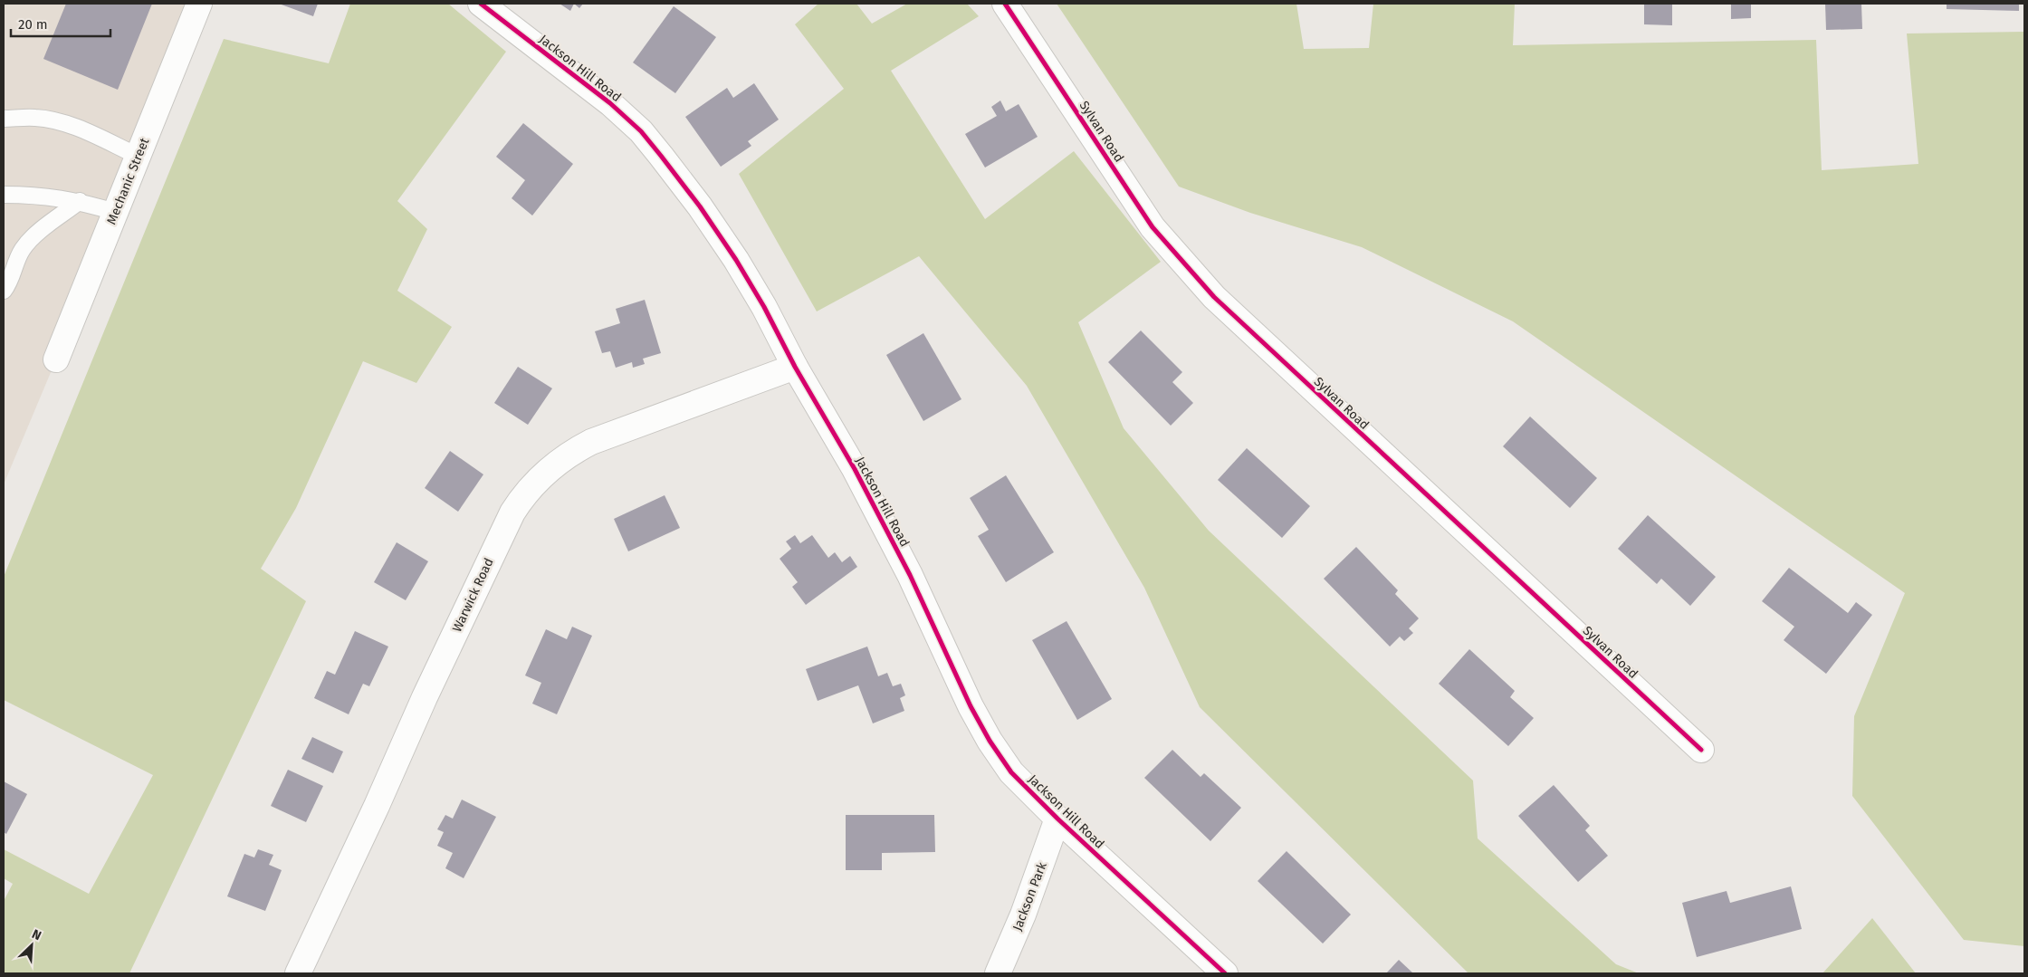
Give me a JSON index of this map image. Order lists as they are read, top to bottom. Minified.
{"streets":{"street":["Jackson Hill Road","Sylvan Road","Mechanic Street","Warwick Road","Jackson Park"]},"crossings":[["Jackson Hill Road","Warwick Road"],["Jackson Hill Road","Jackson Park"]],"scale_bar":"20 m","north":"top right"}
